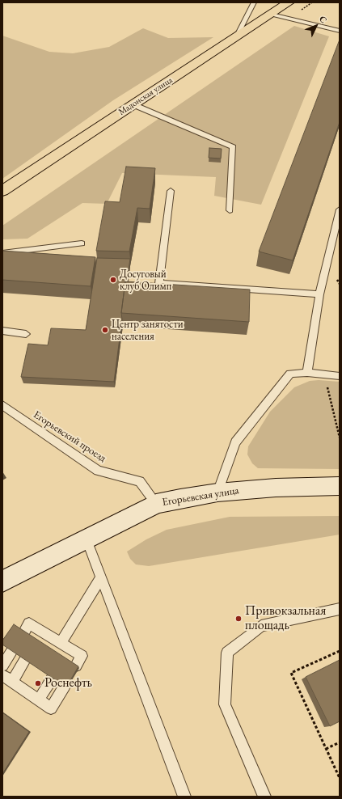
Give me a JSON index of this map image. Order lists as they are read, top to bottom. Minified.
{"streets":{"highway":["Мадонская улица"],"main road":["Егорьевская улица"],"lane":["Егорьевский проезд"]},"crossings":[["Егорьевский проезд","Егорьевская улица"]],"places":["Досуговый клуб Олимп","Центр занятости населения","Привокзальная площадь","Роснефть"],"north":"top right"}
